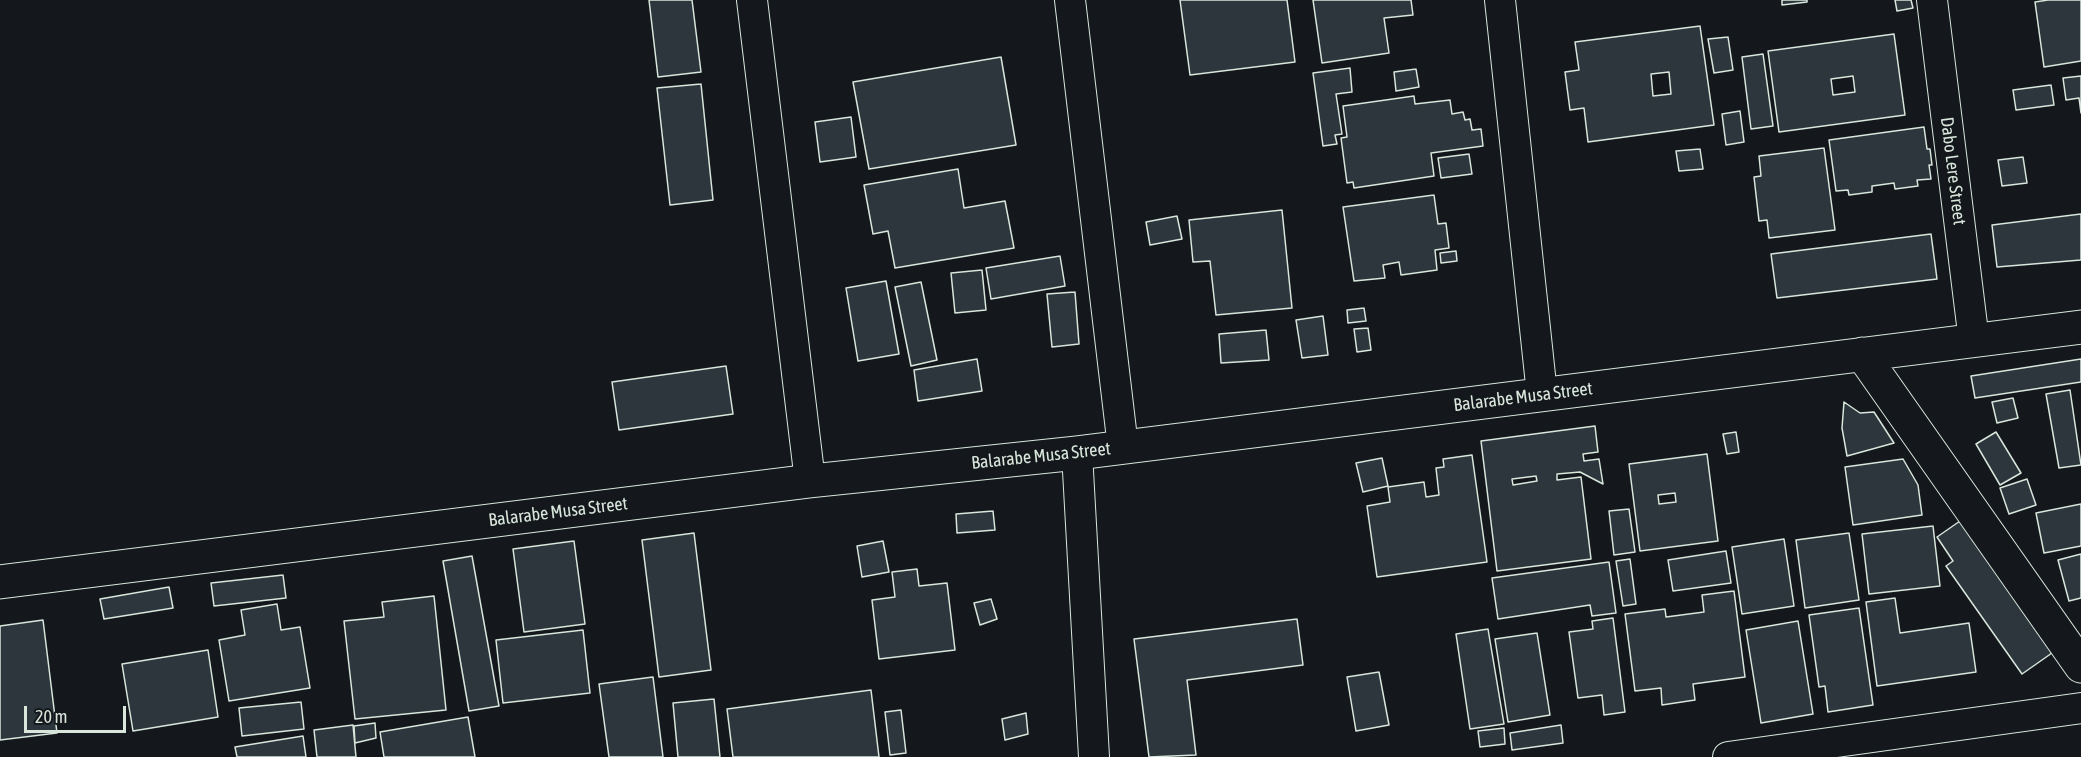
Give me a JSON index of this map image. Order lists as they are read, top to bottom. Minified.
{"streets":{"street":["Dabo Lere Street","Balarabe Musa Street"]},"crossings":[["Dabo Lere Street","Balarabe Musa Street"]],"scale_bar":"20 m"}
